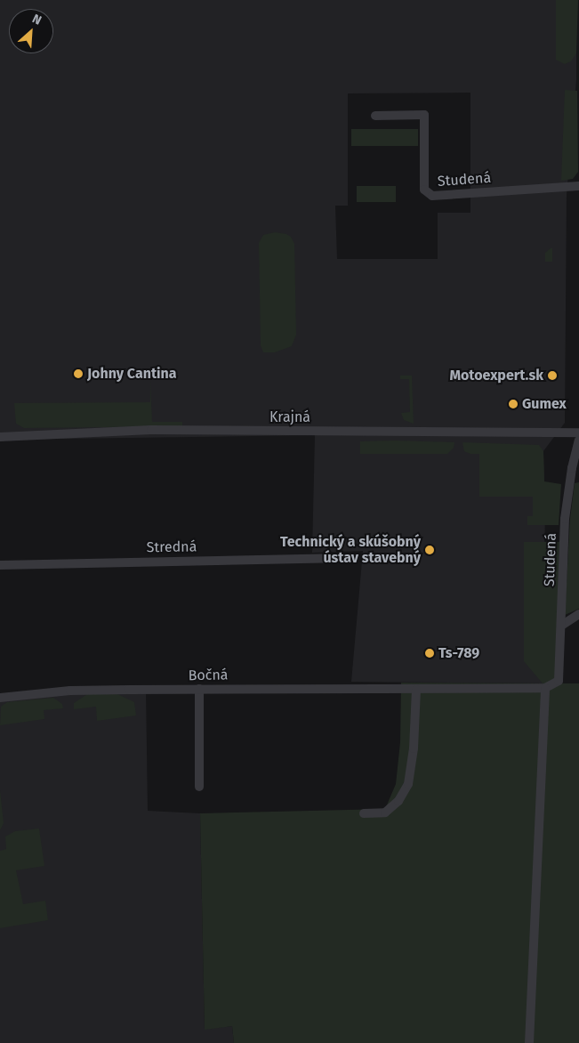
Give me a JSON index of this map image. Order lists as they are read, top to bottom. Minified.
{"streets":{"street":["Studená","Krajná","Stredná","Bočná"]},"crossings":[["Studená","Bočná"]],"places":["Johny Cantina","Motoexpert.sk","Gumex","Technický a skúšobný ústav stavebný","Ts-789"],"north":"top right"}
